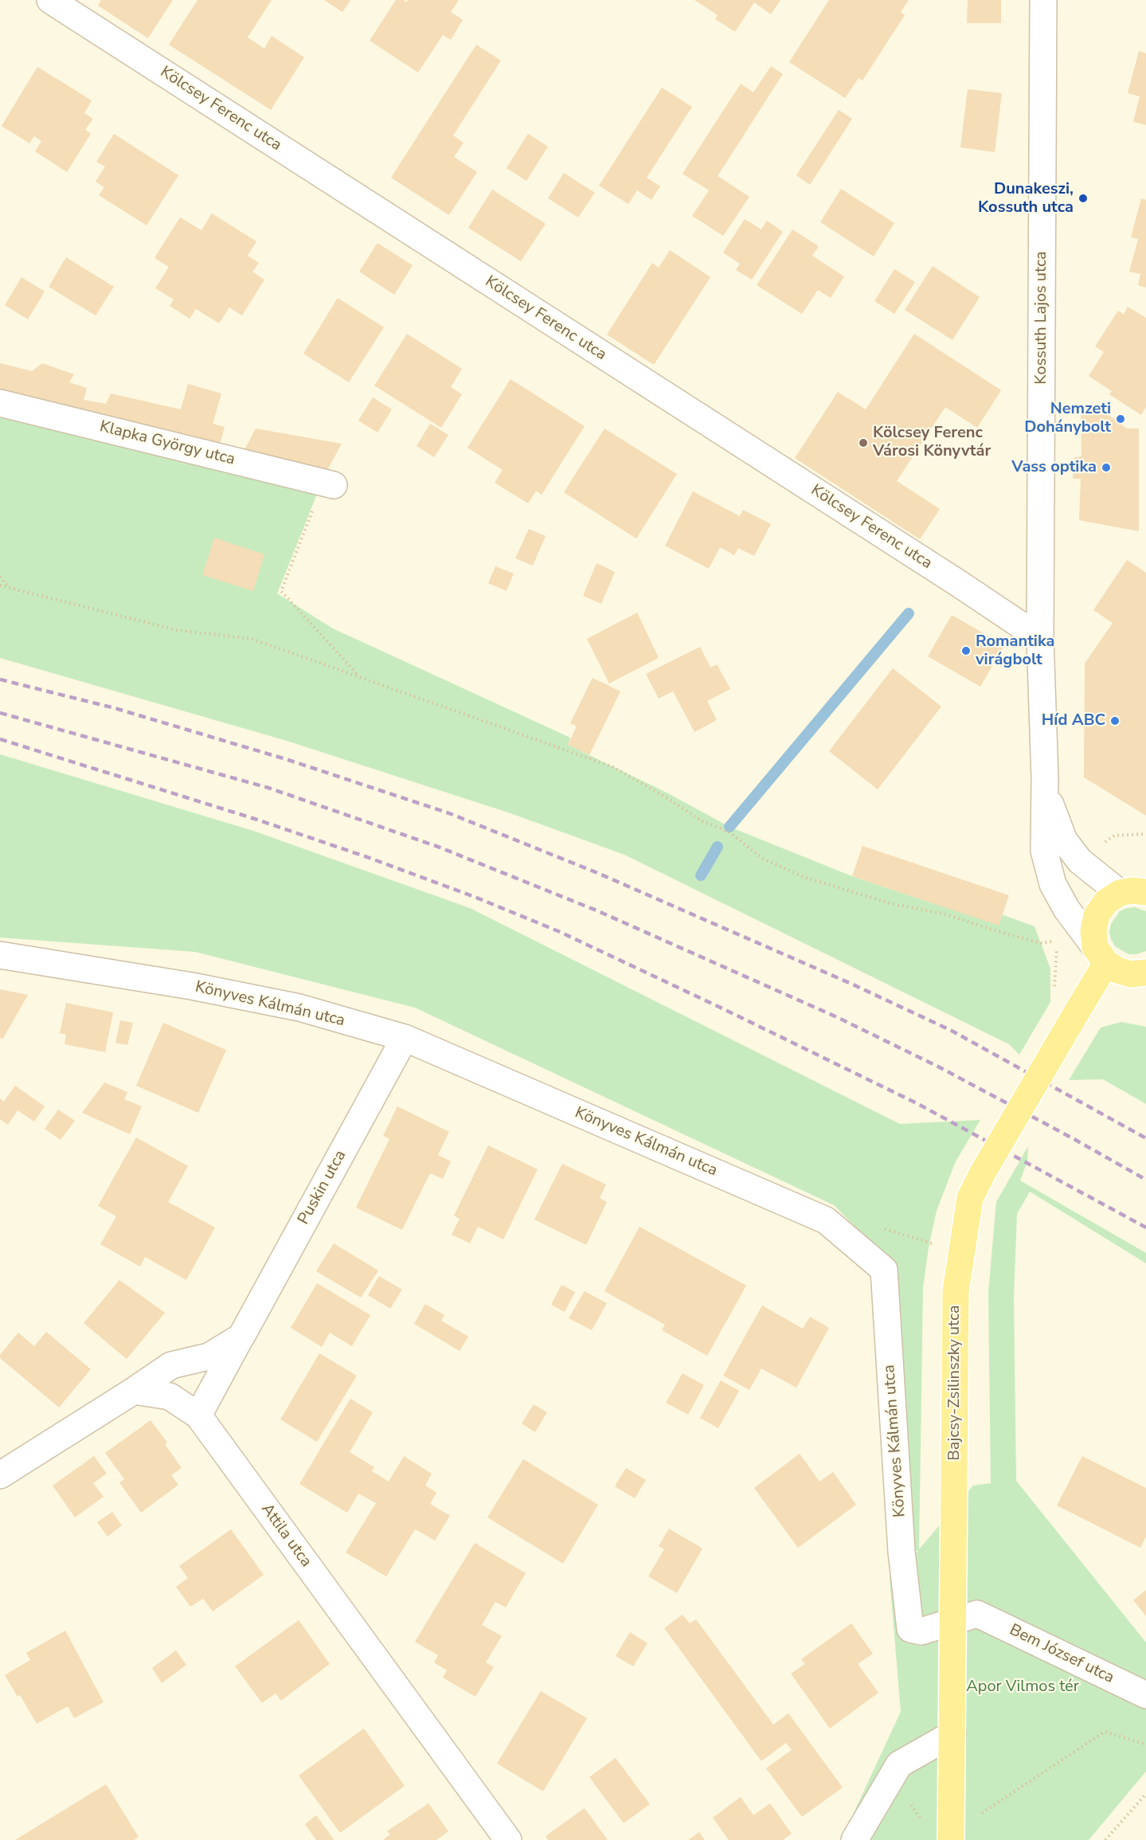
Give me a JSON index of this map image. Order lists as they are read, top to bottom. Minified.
{"streets":{"main road":["Bajcsy-Zsilinszky utca"],"street":["Kölcsey Ferenc utca","Kossuth Lajos utca","Klapka György utca","Könyves Kálmán utca","Puskin utca","Attila utca","Bem József utca"]},"crossings":[["Kölcsey Ferenc utca","Kossuth Lajos utca"],["Kossuth Lajos utca","Bajcsy-Zsilinszky utca"],["Könyves Kálmán utca","Puskin utca"],["Könyves Kálmán utca","Bajcsy-Zsilinszky utca"],["Könyves Kálmán utca","Bem József utca"],["Puskin utca","Attila utca"],["Bajcsy-Zsilinszky utca","Bem József utca"]],"parks":["Apor Vilmos tér"],"places":["Dunakeszi, Kossuth utca","Nemzeti Dohánybolt","Kölcsey Ferenc Városi Könyvtár","Vass optika","Romantika virágbolt","Híd ABC"]}
